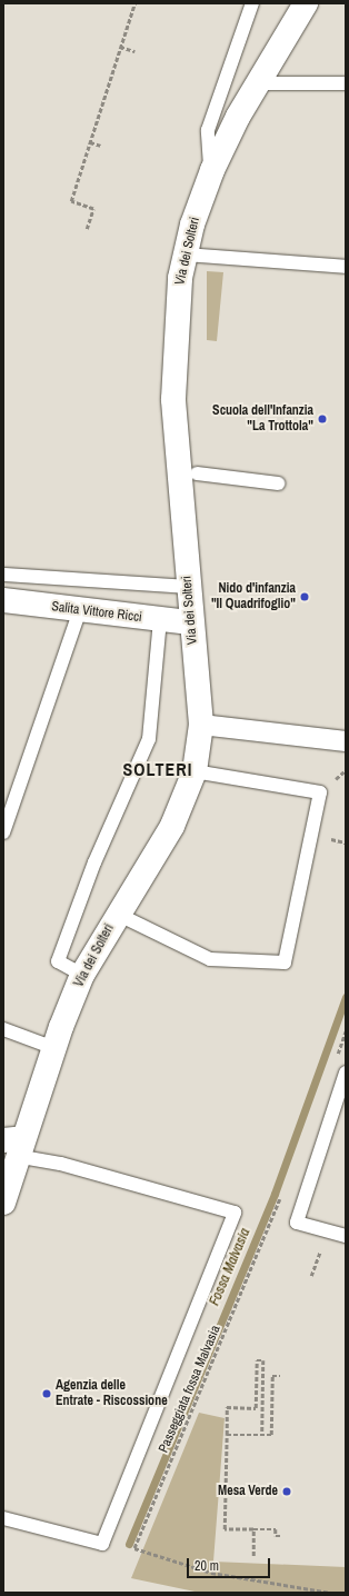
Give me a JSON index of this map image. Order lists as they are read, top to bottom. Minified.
{"streets":{"street":["Via dei Solteri","Salita Vittore Ricci"],"path":["Passeggiata fossa Malvasia"]},"crossings":[["Via dei Solteri","Salita Vittore Ricci"]],"districts":["SOLTERI"],"water":["Fossa Malvasia"],"places":["Scuola dell'Infanzia \"La Trottola\"","Nido d'infanzia \"Il Quadrifoglio\"","Agenzia delle Entrate - Riscossione","Mesa Verde"],"scale_bar":"20 m"}
